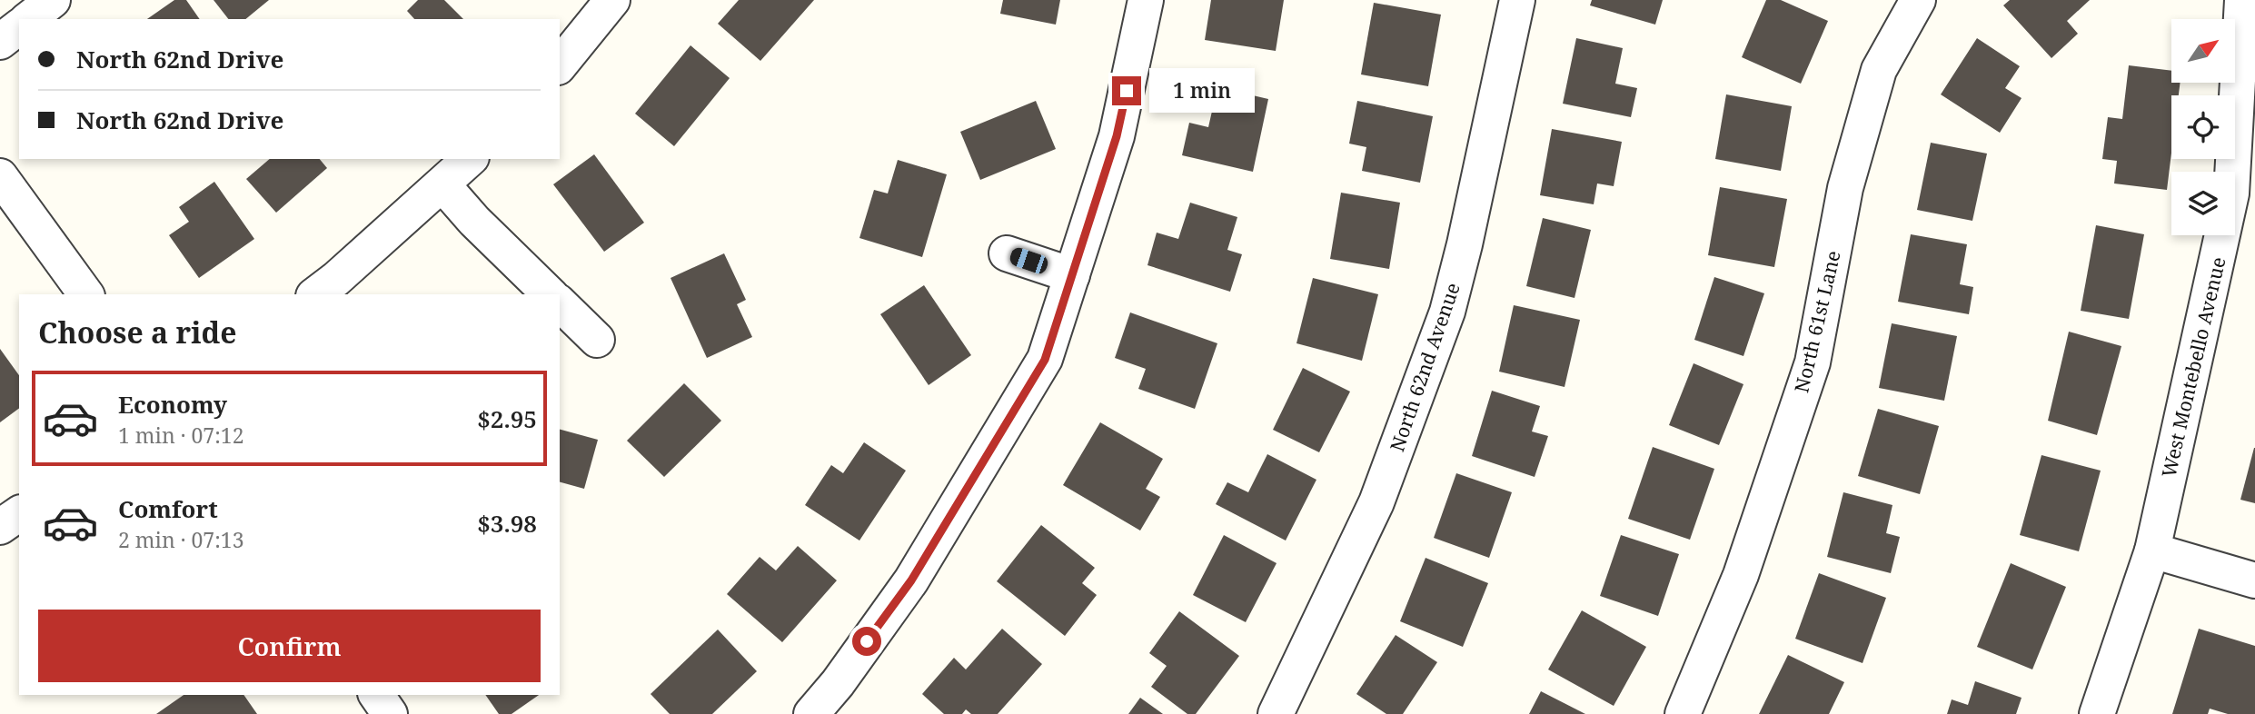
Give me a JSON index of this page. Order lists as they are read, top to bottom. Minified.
{"streets":{"street":["North 61st Lane","North 62nd Avenue","West Montebello Avenue"]},"north":"top right","page":{"banner":["North 62nd Drive","North 62nd Drive"],"bubble":"1 min","heading":"Choose a ride","list":[{"name":"Economy","note":"1 min · 07:12","value":"$2.95"},{"name":"Comfort","note":"2 min · 07:13","value":"$3.98"}],"buttons":"Confirm"}}
